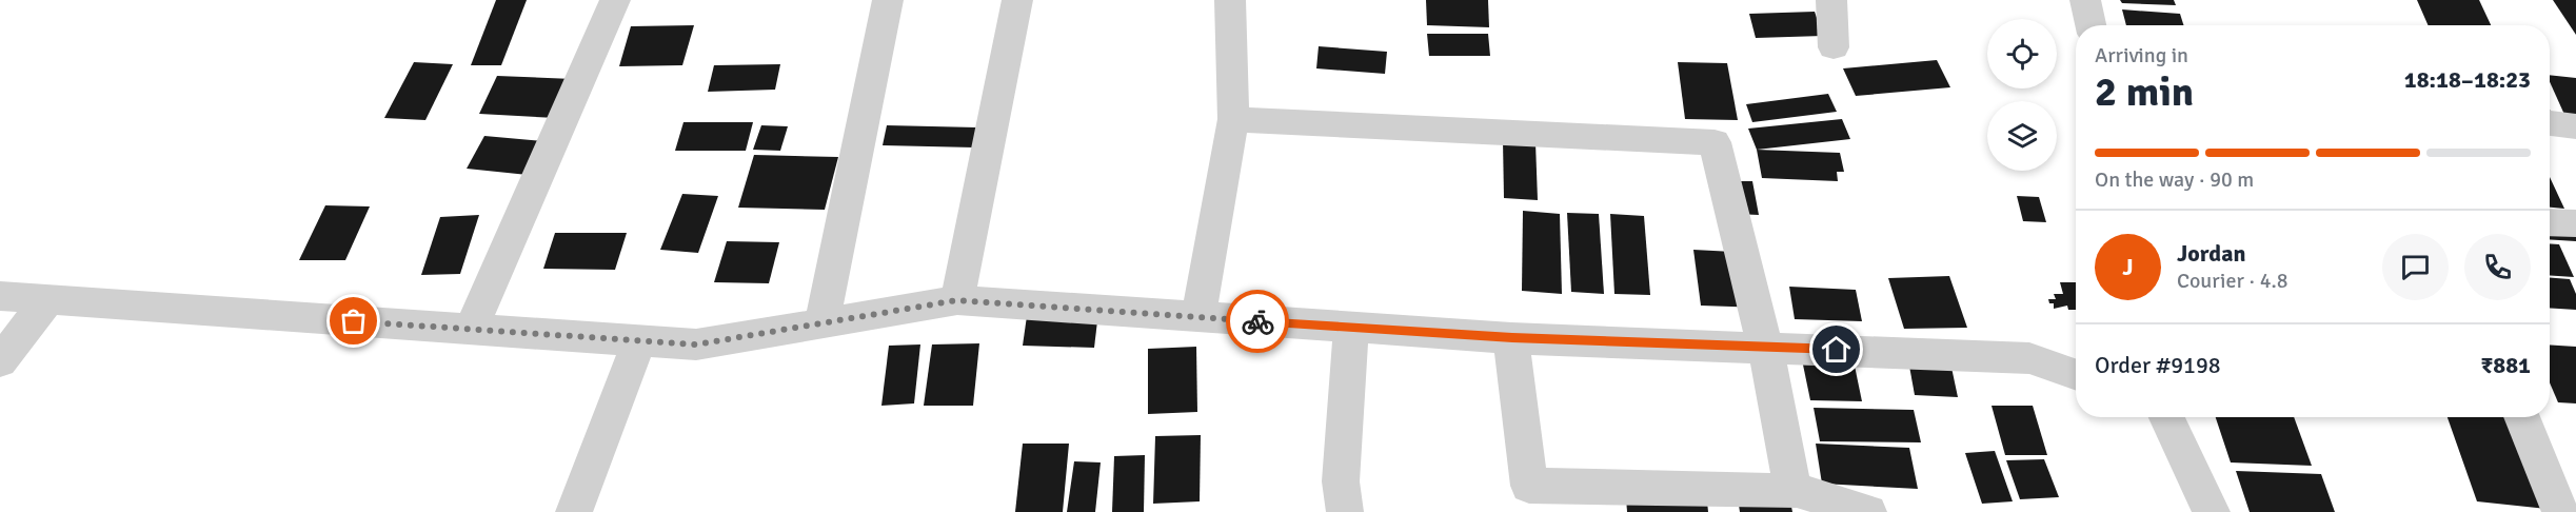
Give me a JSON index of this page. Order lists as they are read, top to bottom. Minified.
{"page":{"heading":["2 min","Arriving in","18:18–18:23"],"panel":["Jordan","Courier · 4.8","Order #9198","₹881"],"bar":"On the way · 90 m","round":"J"}}
